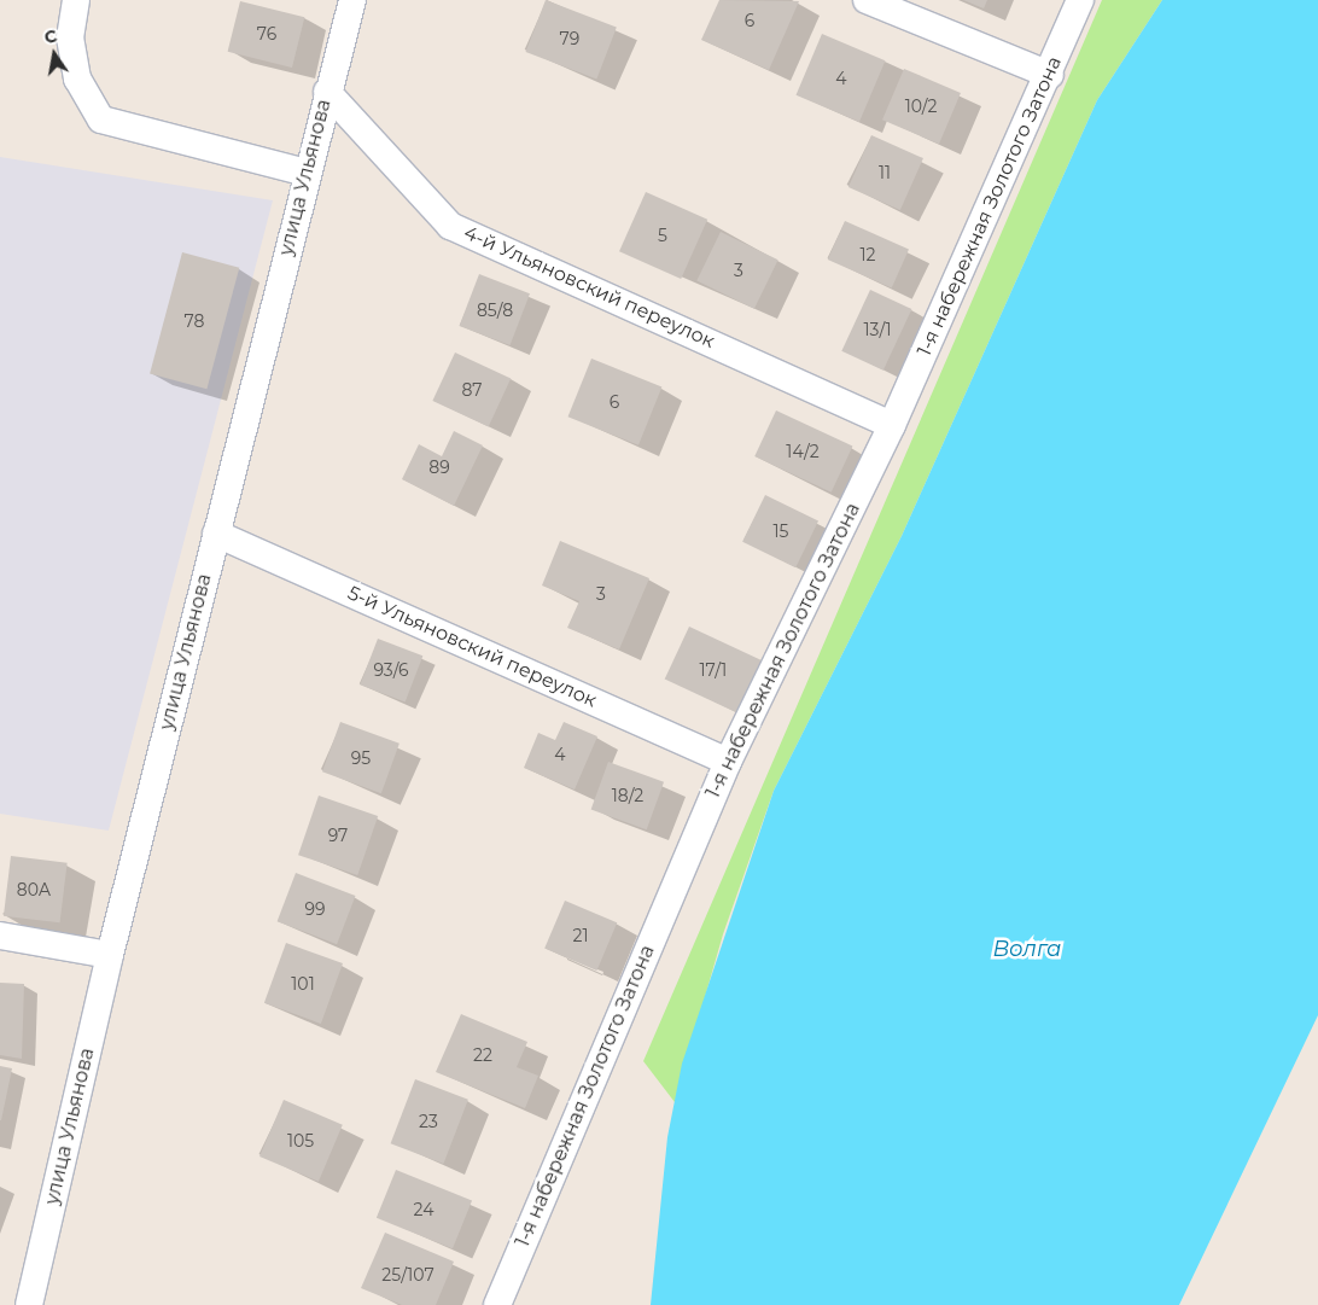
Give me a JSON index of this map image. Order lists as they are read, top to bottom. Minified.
{"streets":{"street":["улица Ульянова","1-я набережная Золотого Затона","4-й Ульяновский переулок","5-й Ульяновский переулок"]},"crossings":[["улица Ульянова","4-й Ульяновский переулок"],["улица Ульянова","5-й Ульяновский переулок"],["1-я набережная Золотого Затона","4-й Ульяновский переулок"],["1-я набережная Золотого Затона","5-й Ульяновский переулок"]],"water":["Волга"],"house_numbers":["6","76","79","4","10/2","11","5","12","3","85/8","78","13/1","87","6","14/2","89","15","3","93/6","17/1","4","95","18/2","97","80А","99","21","101","22","23","105","24","25/107"],"north":"top"}
